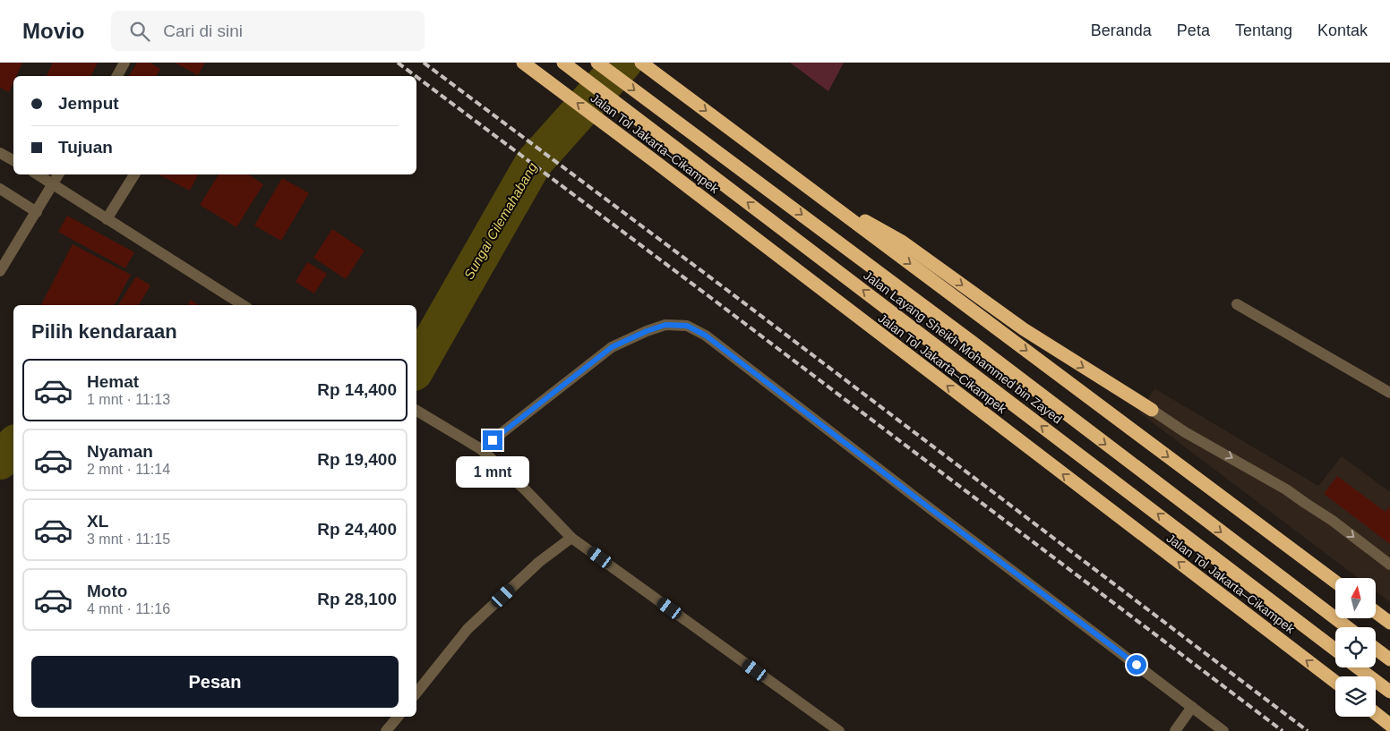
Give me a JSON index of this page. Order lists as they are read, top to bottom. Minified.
{"streets":{"highway":["Jalan Tol Jakarta–Cikampek","Jalan Layang Sheikh Mohammed bin Zayed"]},"water":["Sungai Cilemahabang"],"north":"top","page":{"header":"Movio","search":"Cari di sini","nav":["Beranda","Peta","Tentang","Kontak"],"banner":["Jemput","Tujuan"],"heading":"Pilih kendaraan","list":[{"name":"Hemat","note":"1 mnt · 11:13","value":"Rp 14,400"},{"name":"Nyaman","note":"2 mnt · 11:14","value":"Rp 19,400"},{"name":"XL","note":"3 mnt · 11:15","value":"Rp 24,400"},{"name":"Moto","note":"4 mnt · 11:16","value":"Rp 28,100"}],"bubble":"1 mnt","buttons":"Pesan"}}
